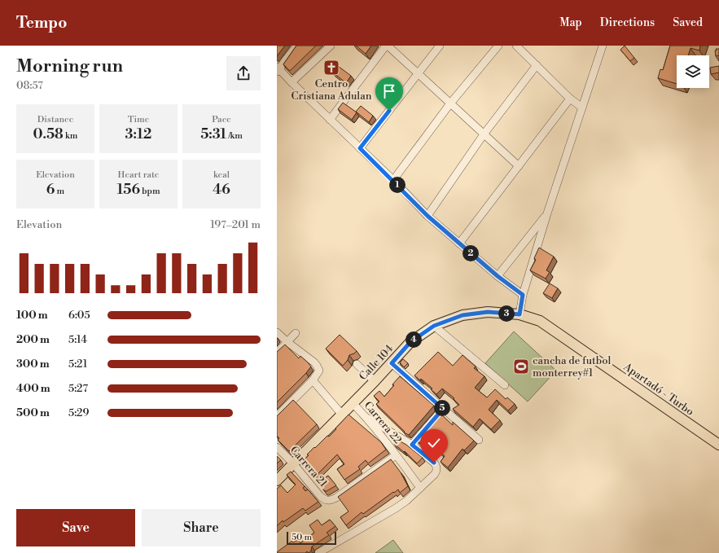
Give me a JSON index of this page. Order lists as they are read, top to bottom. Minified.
{"streets":{"main road":["Calle 104","Apartadó - Turbo"],"street":["Carrera 22","Carrera 21"]},"crossings":[["Calle 104","Apartadó - Turbo"],["Calle 104","Carrera 22"],["Calle 104","Carrera 21"],["Carrera 22","Carrera 21"]],"places":{"church":["Centro Cristiana Adulan"],"sports":["cancha de futbol monterrey#1"]},"scale_bar":"50 m","page":{"header":"Tempo","nav":["Map","Directions","Saved"],"heading":["Morning run","08:57"],"stats":[["Distance","0.58 km"],["Time","3:12"],["Pace","5:31 /km"],["Elevation","6 m"],["Heart rate","156 bpm"],["kcal","46"]],"pins":["1","2","3","4","5"],"chart":["Elevation","197–201 m"],"list":[{"name":"100 m","note":"6:05"},{"name":"200 m","note":"5:14"},{"name":"300 m","note":"5:21"},{"name":"400 m","note":"5:27"},{"name":"500 m","note":"5:29"}],"buttons":["Save","Share"],"scale":"50 m"}}
